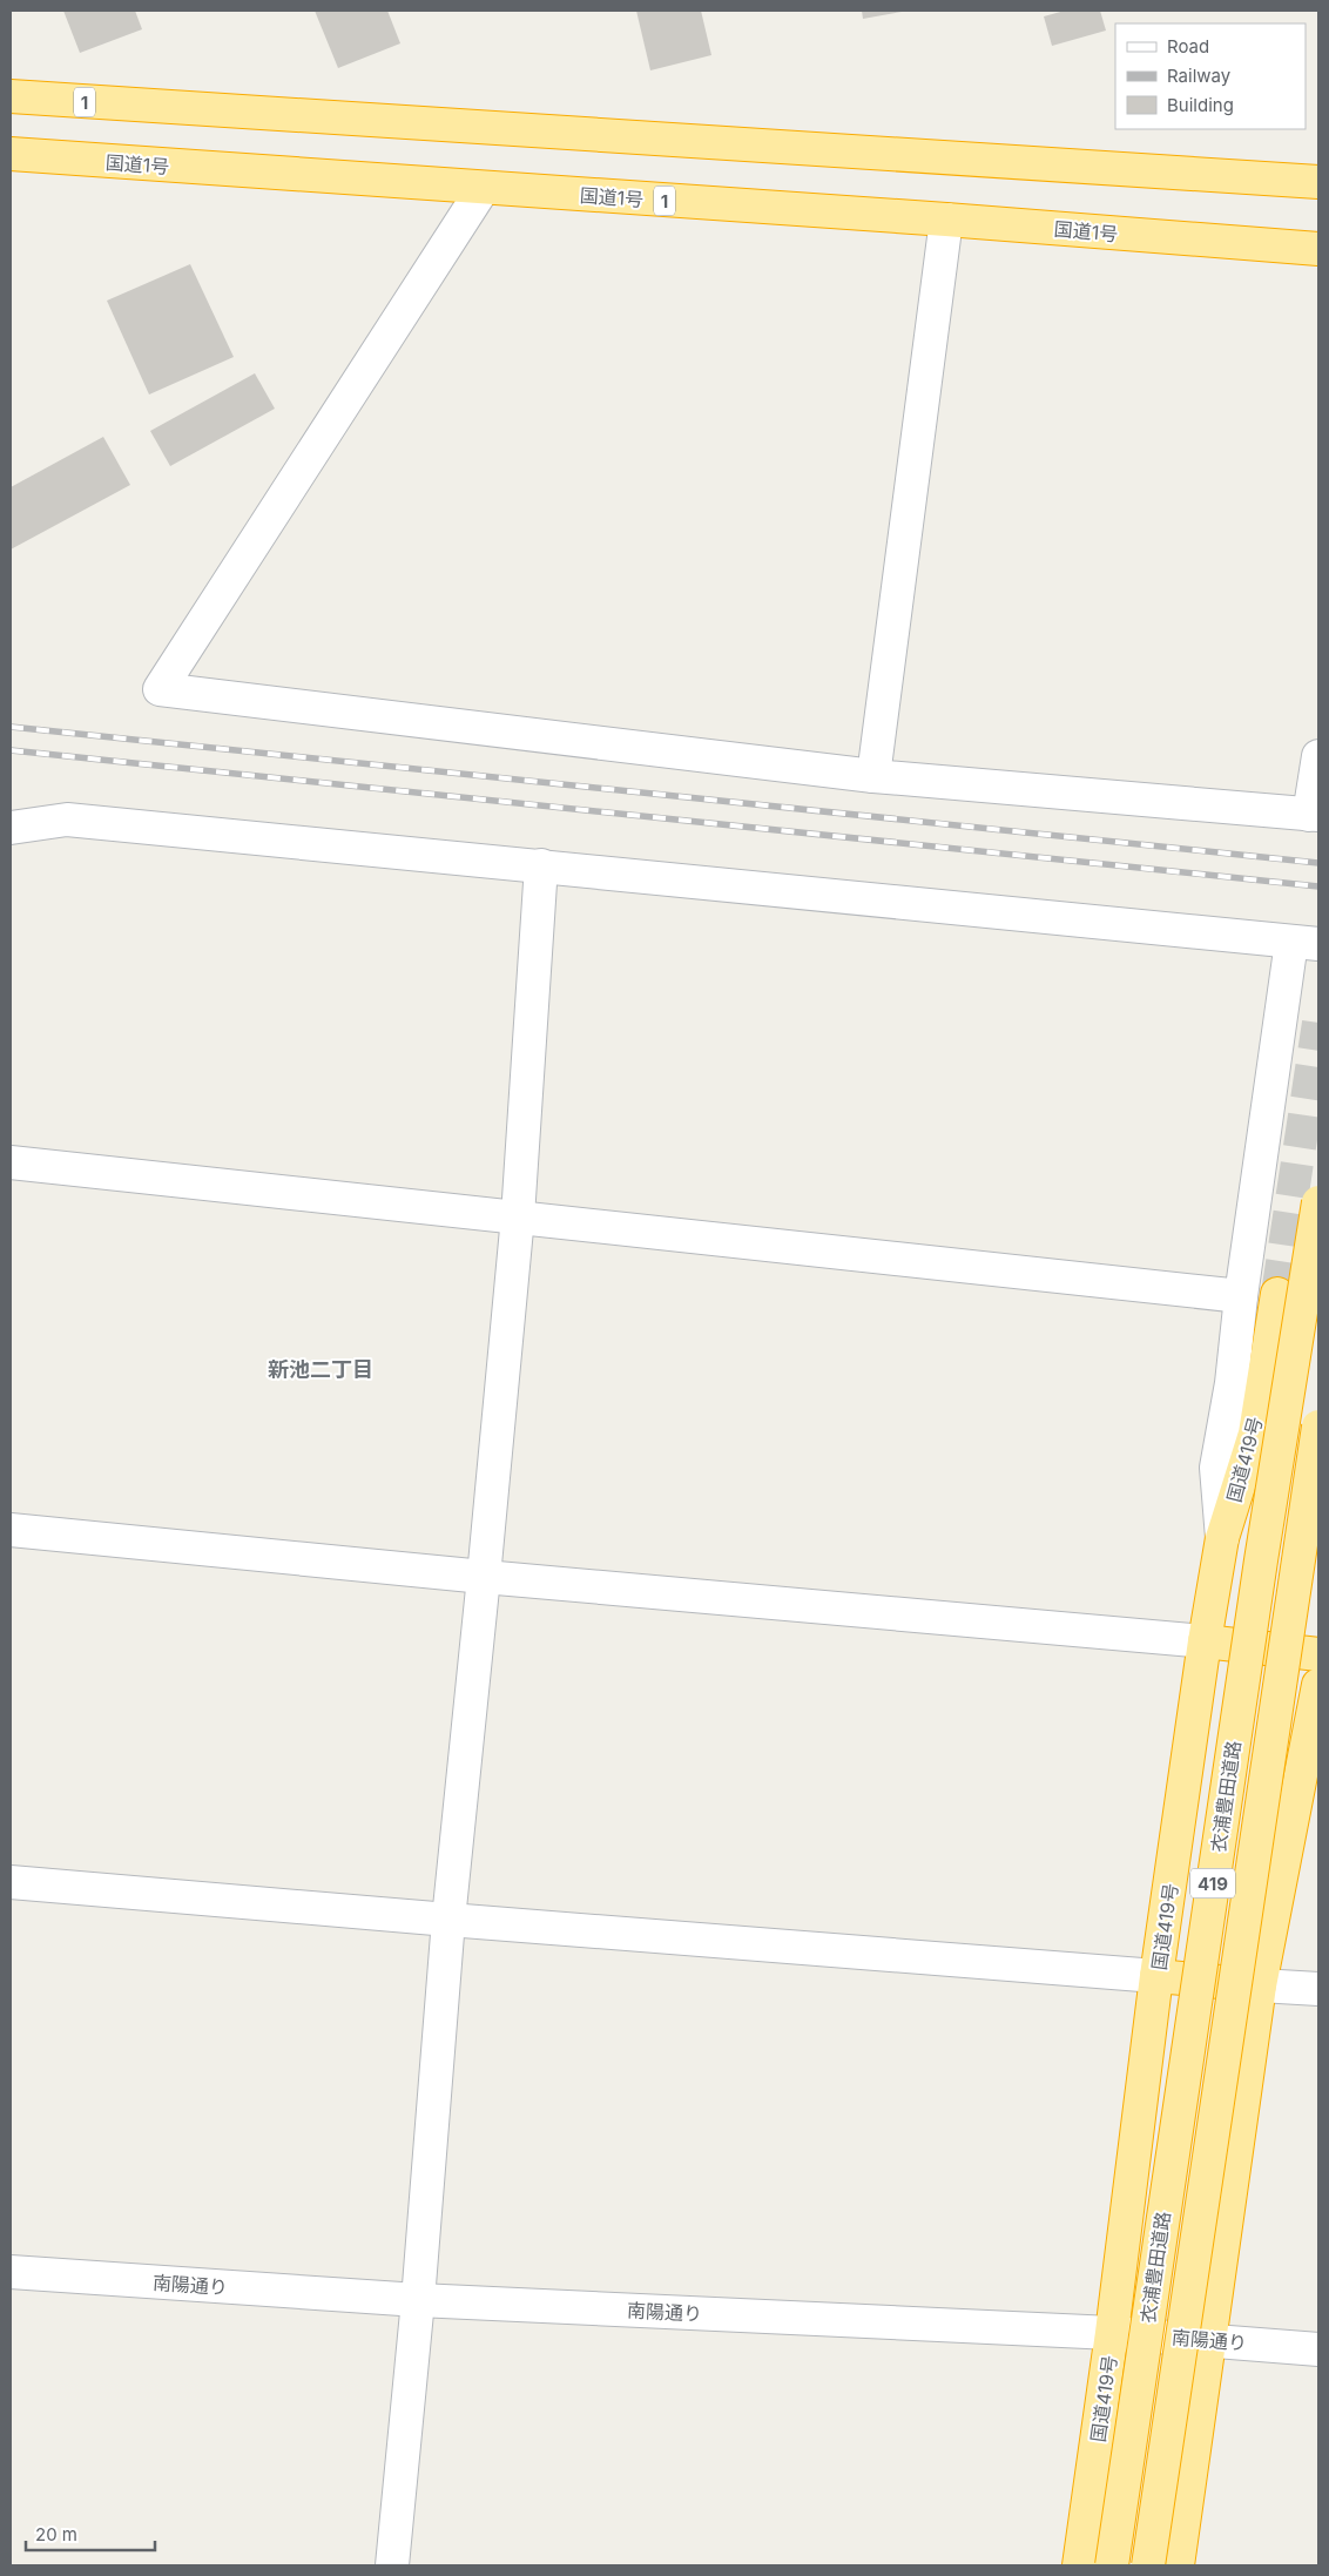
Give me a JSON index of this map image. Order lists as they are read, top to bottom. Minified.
{"streets":{"highway":["1","国道1号","国道419号","衣浦豊田道路","419"],"street":["南陽通り"]},"crossings":[["国道419号","南陽通り"]],"districts":["新池二丁目"],"legend":["Road","Railway","Building"],"scale_bar":"20 m"}
